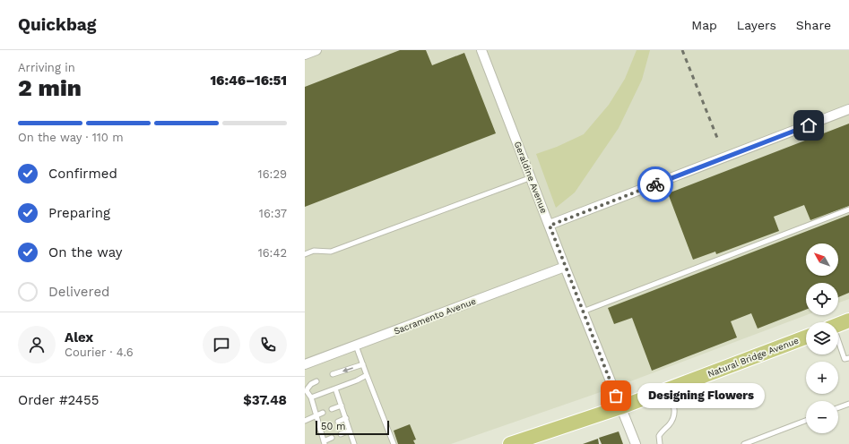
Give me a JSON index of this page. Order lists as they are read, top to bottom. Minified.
{"streets":{"main road":["Natural Bridge Avenue"],"street":["Geraldine Avenue","Sacramento Avenue"]},"crossings":[["Geraldine Avenue","Sacramento Avenue"],["Geraldine Avenue","Natural Bridge Avenue"]],"places":["Designing Flowers"],"scale_bar":"50 m","north":"top left","page":{"header":"Quickbag","nav":["Map","Layers","Share"],"heading":["2 min","Arriving in","16:46–16:51"],"panel":["Alex","Courier · 4.6","Order #2455","$37.48"],"bar":"On the way · 110 m","list":[["Confirmed","16:29"],["Preparing","16:37"],["On the way","16:42"],"Delivered"],"map_buttons":["+","−"],"bubble":"Designing Flowers","scale":"50 m"}}
